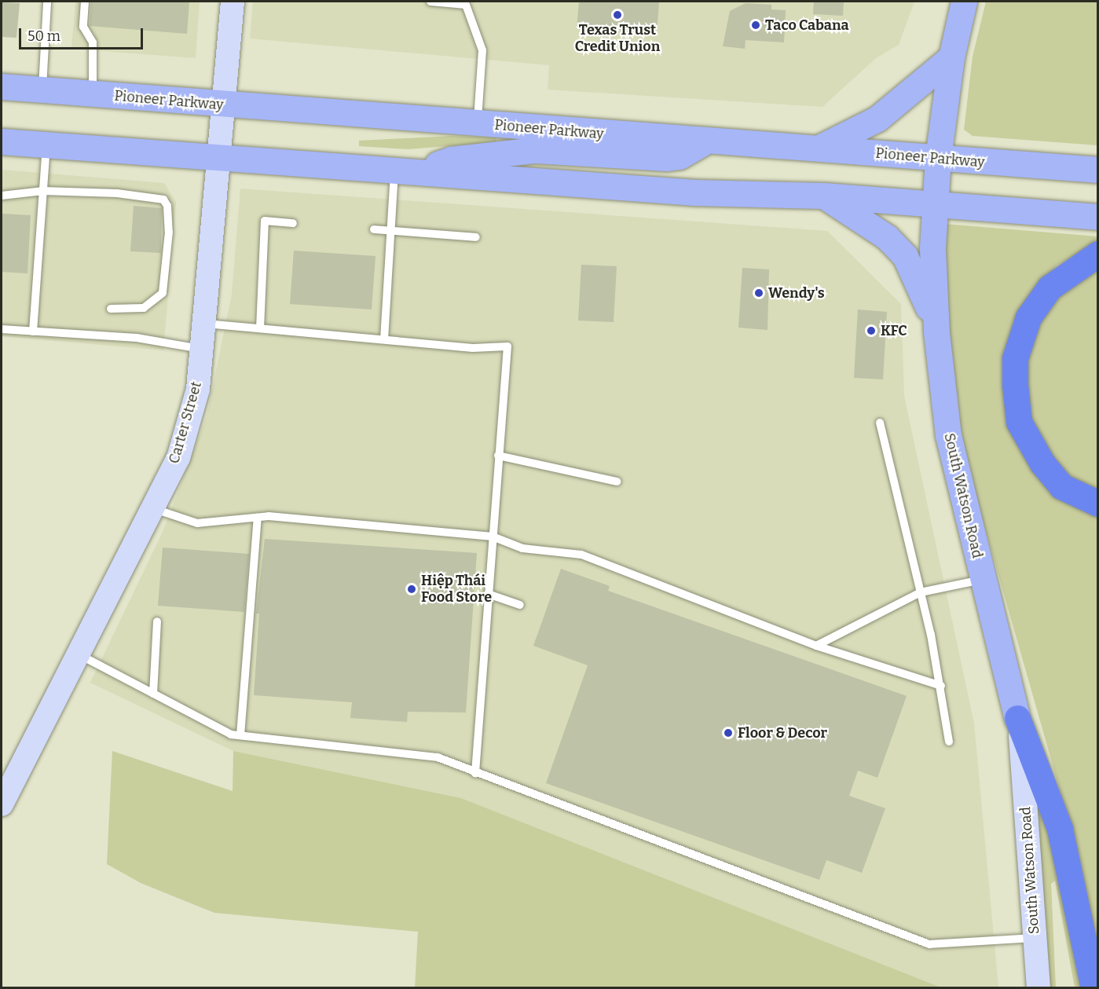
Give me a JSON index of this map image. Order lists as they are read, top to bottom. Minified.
{"streets":{"main road":["Pioneer Parkway","South Watson Road"],"street":["Carter Street"]},"crossings":[["Pioneer Parkway","Carter Street"],["Pioneer Parkway","South Watson Road"]],"places":["Texas Trust Credit Union","Taco Cabana","Wendy's","KFC","Hiệp Thái Food Store","Floor & Decor"],"scale_bar":"50 m"}
